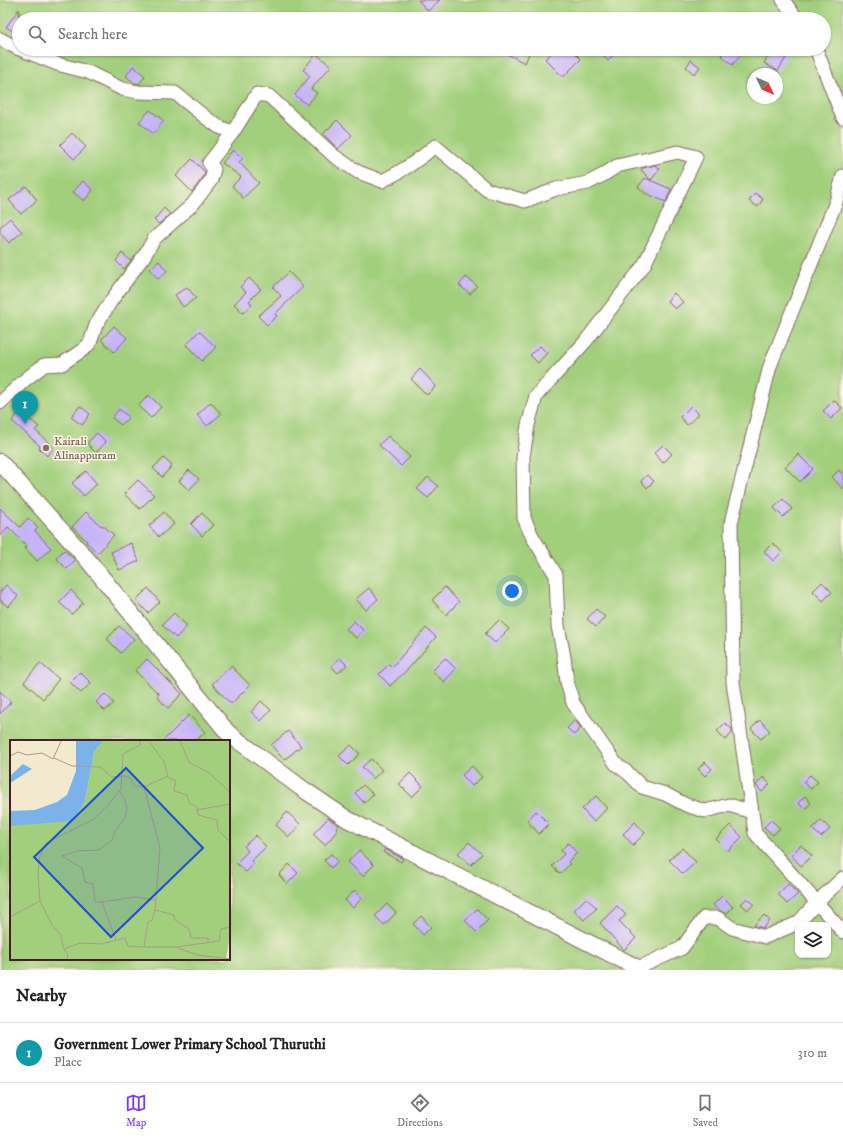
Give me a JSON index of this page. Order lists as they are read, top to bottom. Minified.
{"places":["Kairali Alinappuram"],"north":"bottom right","page":{"search":"Search here","pins":"1","heading":"Nearby","list":[{"mark":"1","name":"Government Lower Primary School Thuruthi","note":"Place","value":"310 m"}],"nav":["Map","Directions","Saved"]}}
